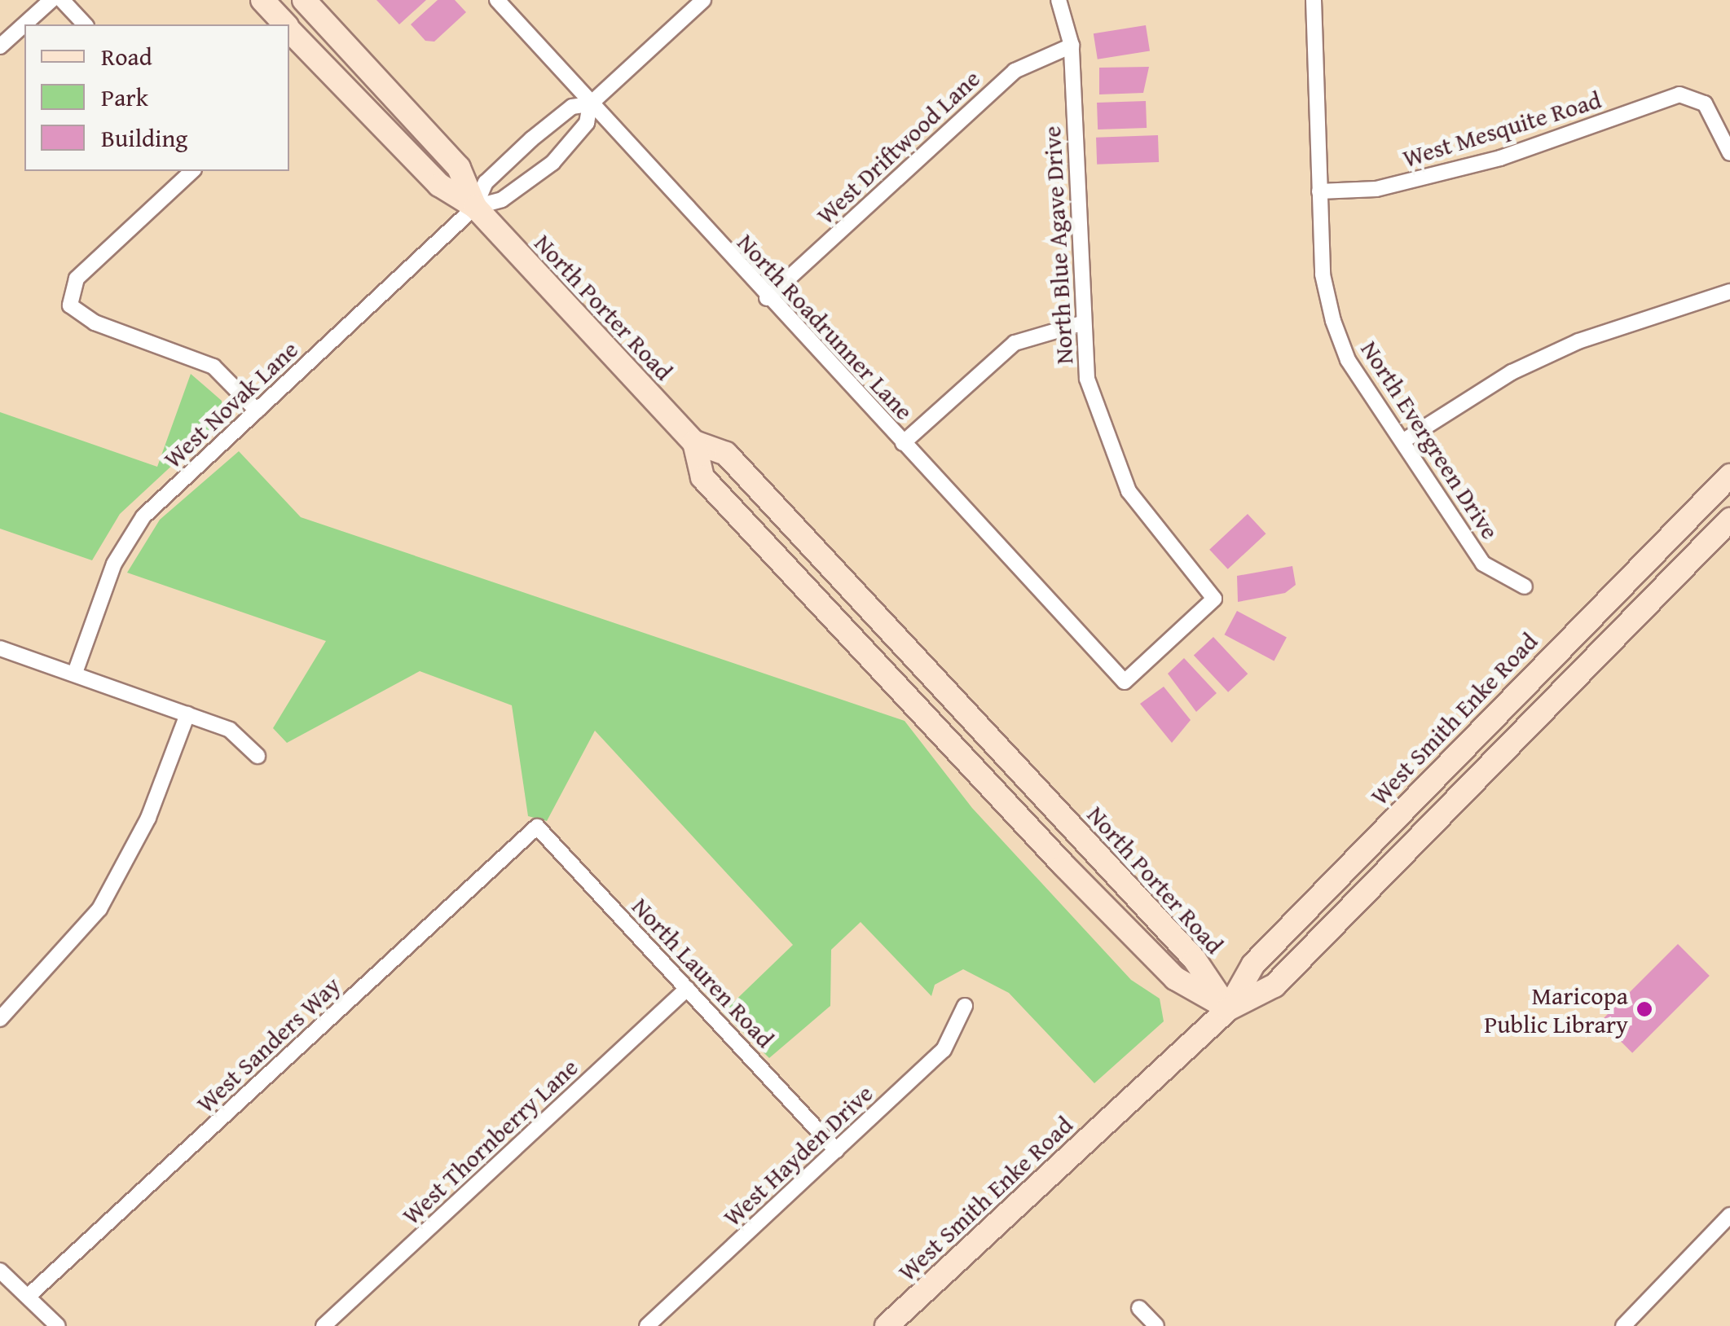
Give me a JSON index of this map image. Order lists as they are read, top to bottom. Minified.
{"streets":{"street":["West Mesquite Road","West Driftwood Lane","North Blue Agave Drive","North Porter Road","North Roadrunner Lane","West Novak Lane","North Evergreen Drive","West Smith Enke Road","North Lauren Road","West Sanders Way","West Thornberry Lane","West Hayden Drive"]},"crossings":[["West Mesquite Road","North Evergreen Drive"],["West Driftwood Lane","North Blue Agave Drive"],["West Driftwood Lane","North Roadrunner Lane"],["North Blue Agave Drive","North Roadrunner Lane"],["North Porter Road","West Novak Lane"],["North Porter Road","West Smith Enke Road"],["North Lauren Road","West Sanders Way"],["North Lauren Road","West Thornberry Lane"],["North Lauren Road","West Hayden Drive"]],"places":["Maricopa Public Library"],"legend":["Road","Park","Building"]}
